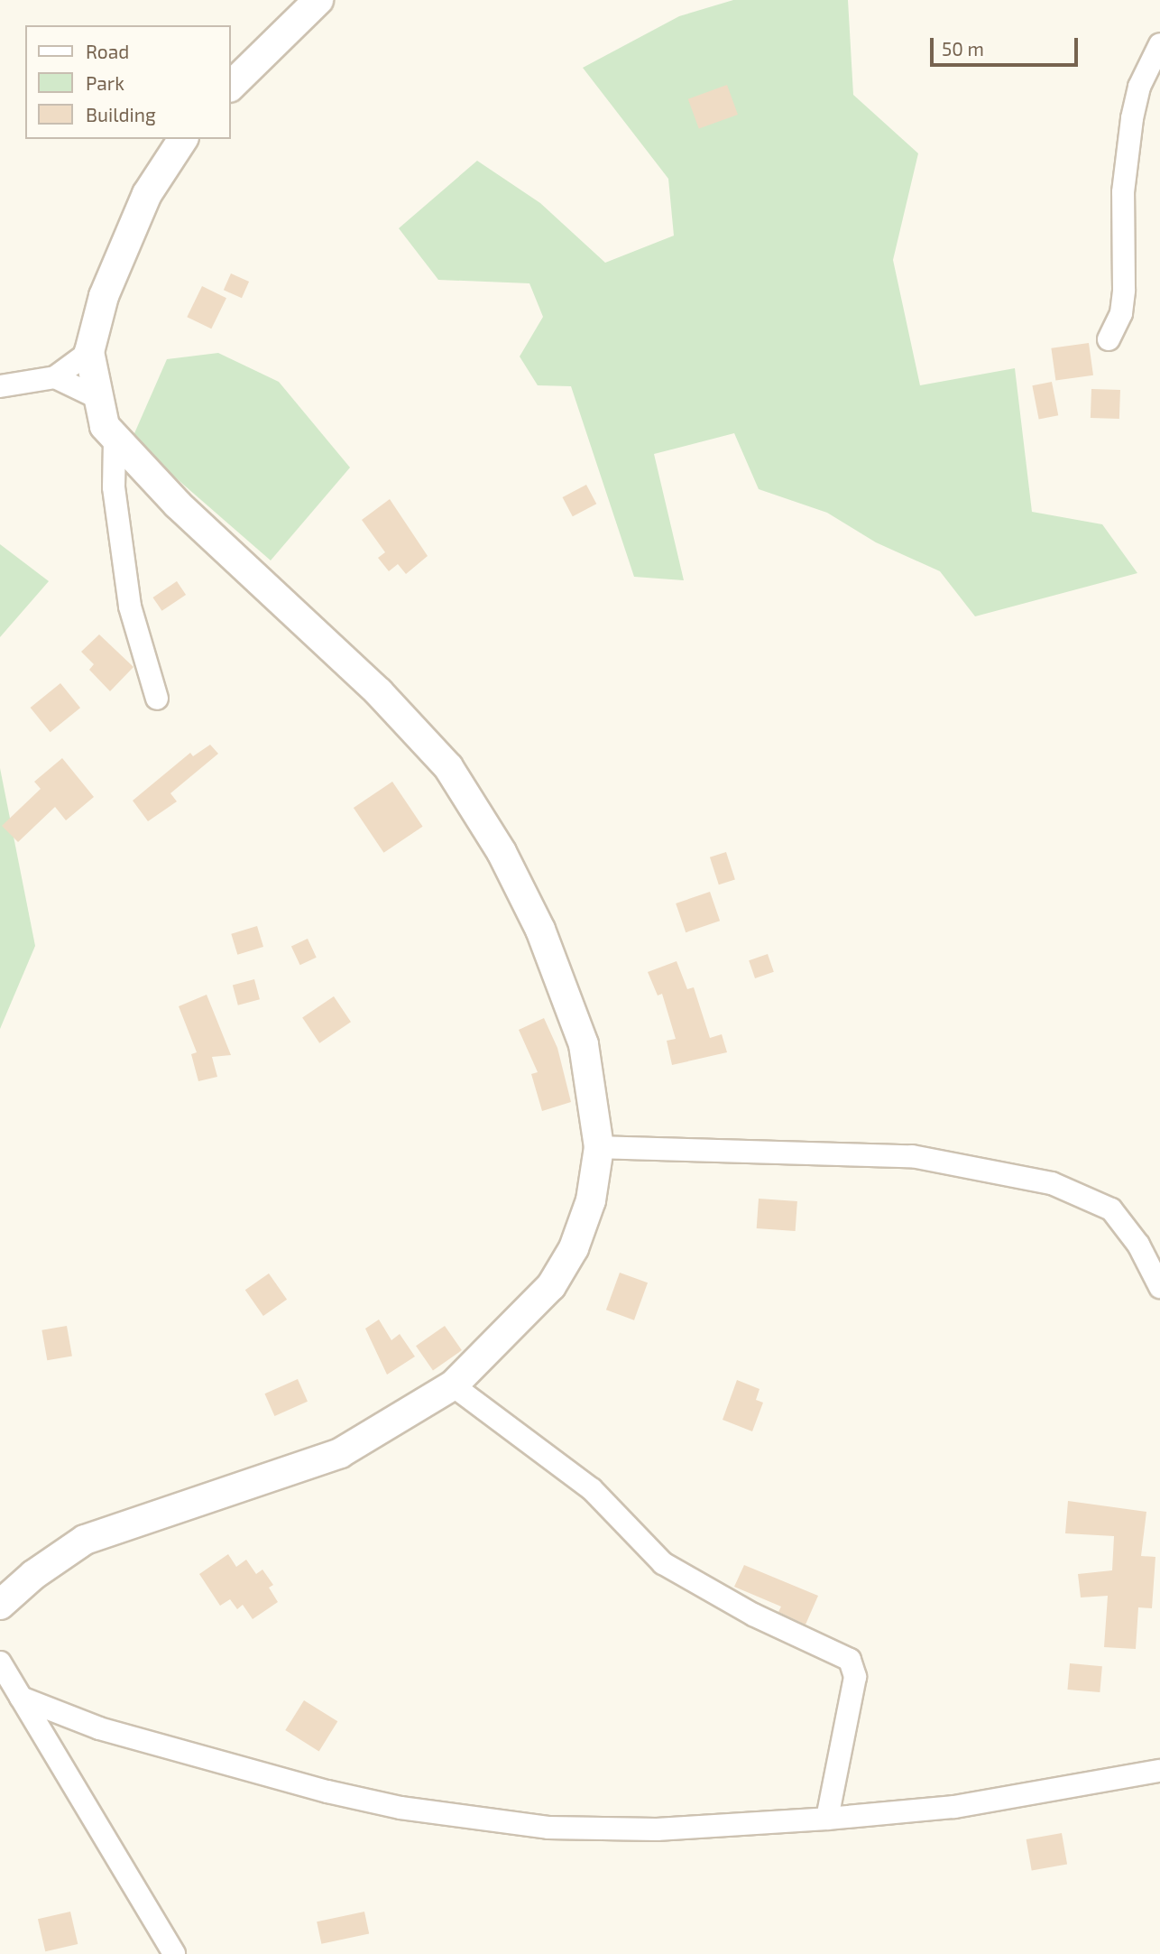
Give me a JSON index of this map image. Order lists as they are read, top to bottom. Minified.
{"legend":["Road","Park","Building"],"scale_bar":"50 m"}
